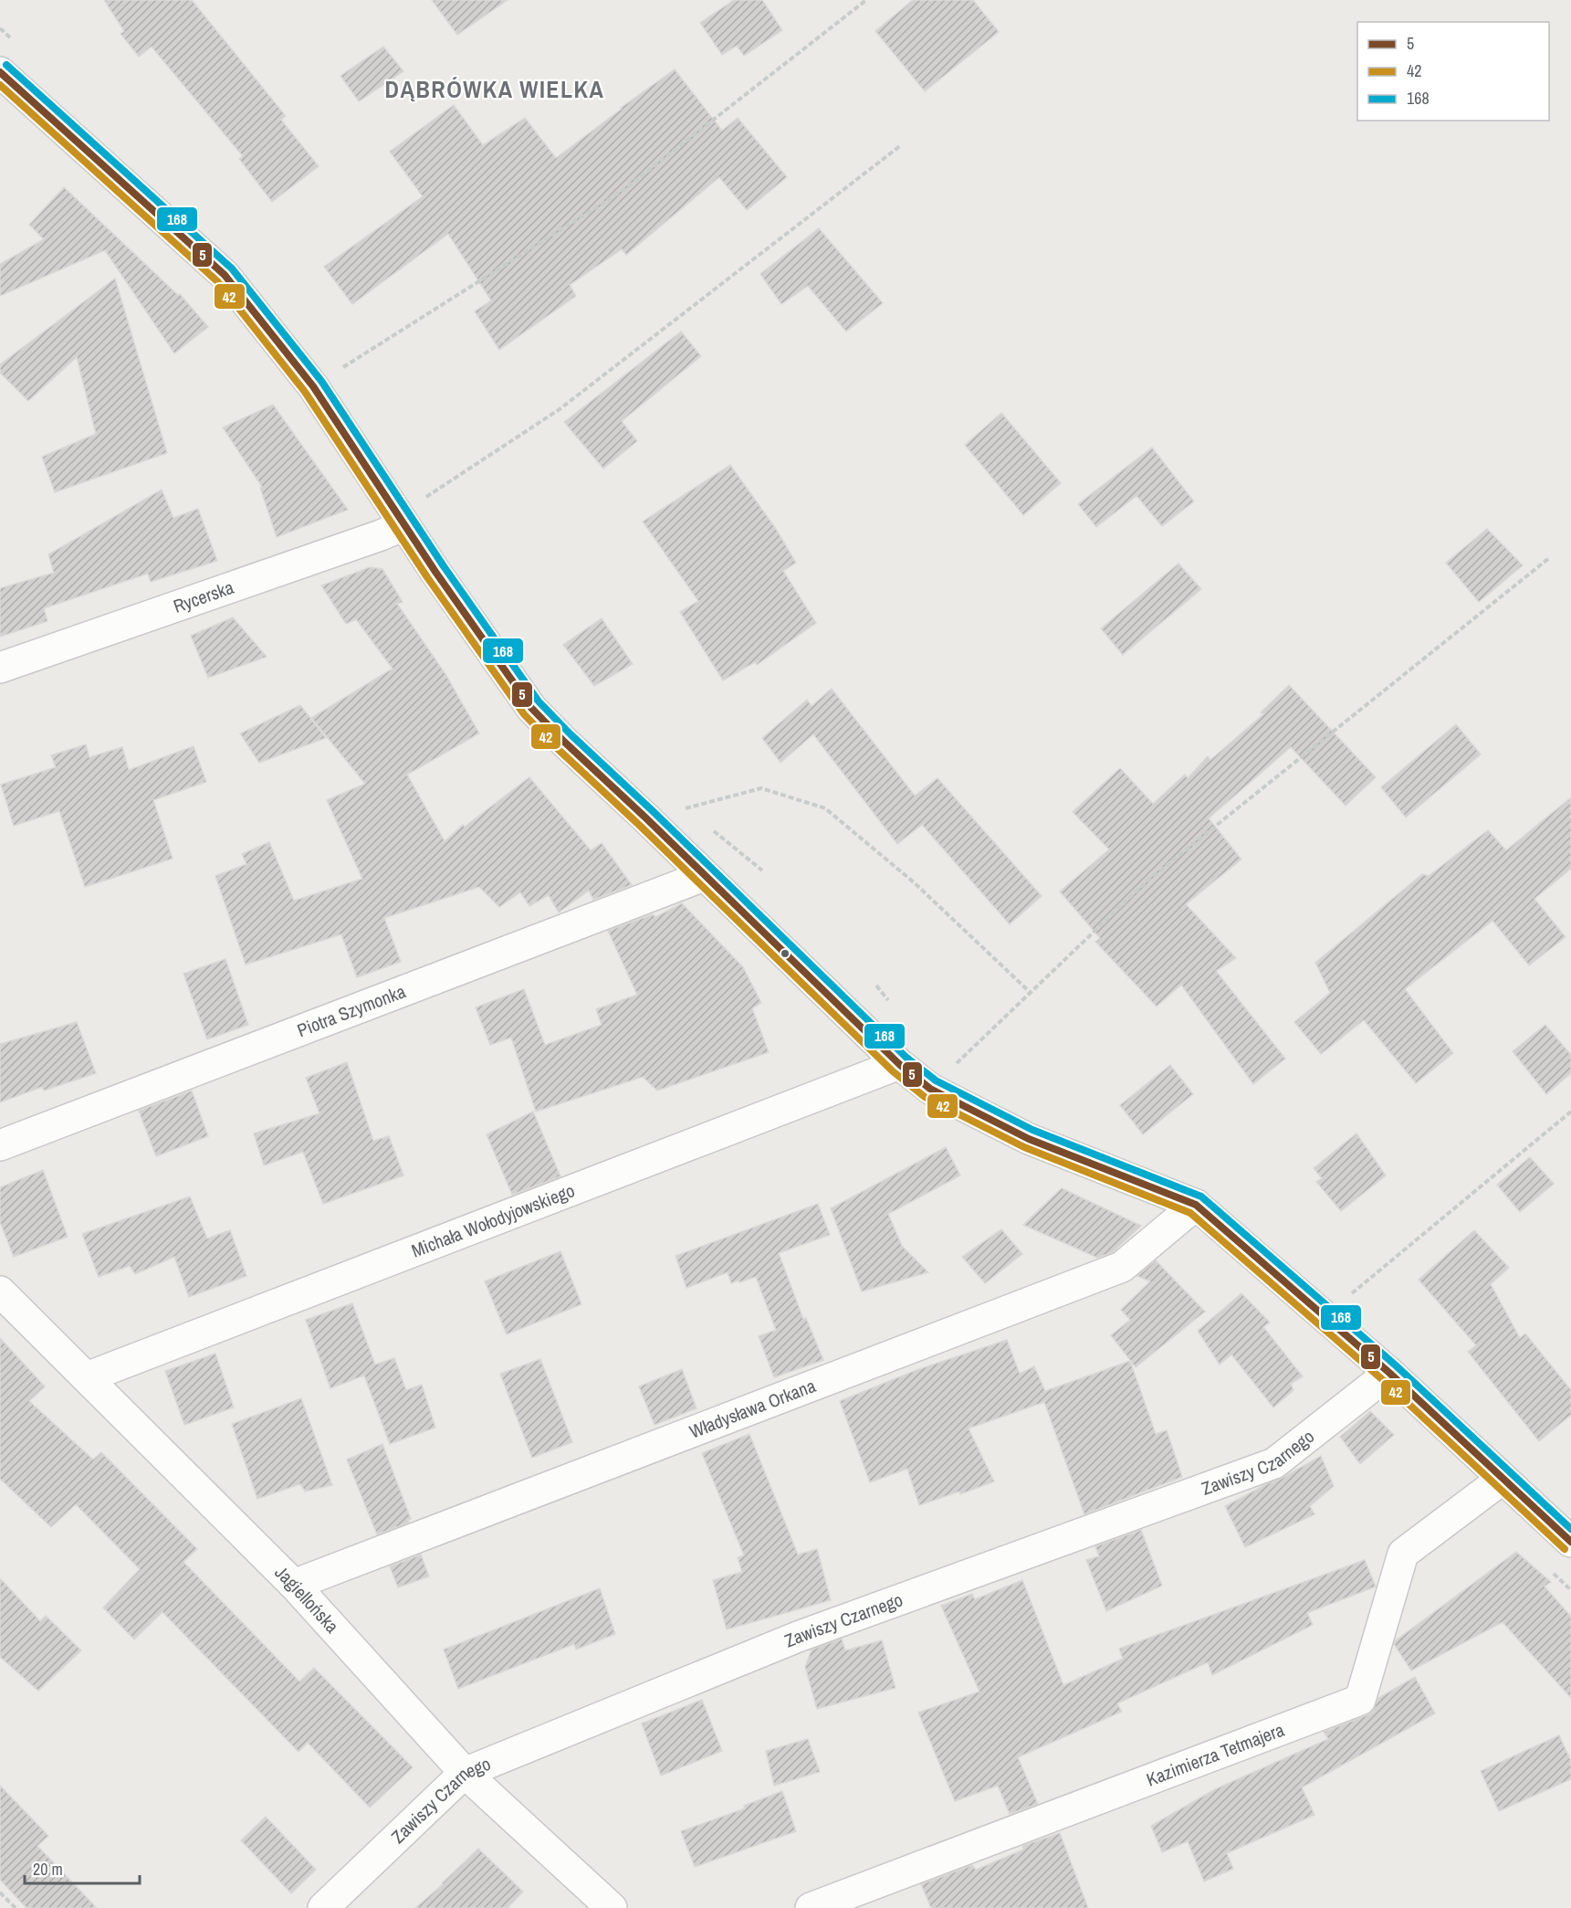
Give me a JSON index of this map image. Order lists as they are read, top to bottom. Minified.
{"streets":{"street":["Rycerska","Piotra Szymonka","Michała Wołodyjowskiego","Władysława Orkana","Zawiszy Czarnego","Jagiellońska","Kazimierza Tetmajera"]},"crossings":[["Michała Wołodyjowskiego","Jagiellońska"],["Władysława Orkana","Jagiellońska"],["Zawiszy Czarnego","Jagiellońska"]],"districts":["DĄBRÓWKA WIELKA"],"lines":["transit line 168","transit line 5","transit line 42"],"legend":["5","42","168"],"scale_bar":"20 m"}
